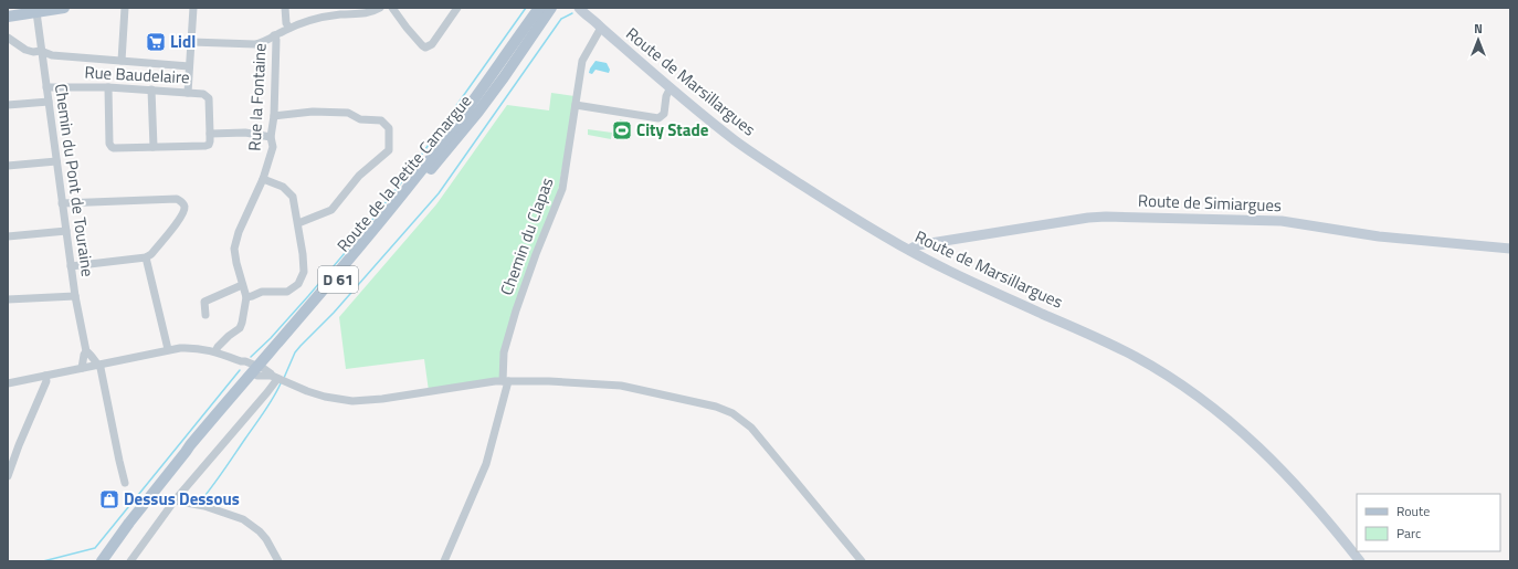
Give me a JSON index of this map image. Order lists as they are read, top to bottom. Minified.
{"streets":{"main road":["Route de Marsillargues","Route de la Petite Camargue","Route de Simiargues","D 61"],"street":["Rue Baudelaire","Rue la Fontaine","Chemin du Pont de Touraine","Chemin du Clapas"]},"crossings":[["Rue Baudelaire","Chemin du Pont de Touraine"],["Route de Marsillargues","Route de Simiargues"],["Route de Marsillargues","Chemin du Clapas"]],"places":{"supermarket":["Lidl"],"sports":["City Stade"],"shop":["Dessus Dessous"]},"legend":["Route","Parc"],"north":"top"}
